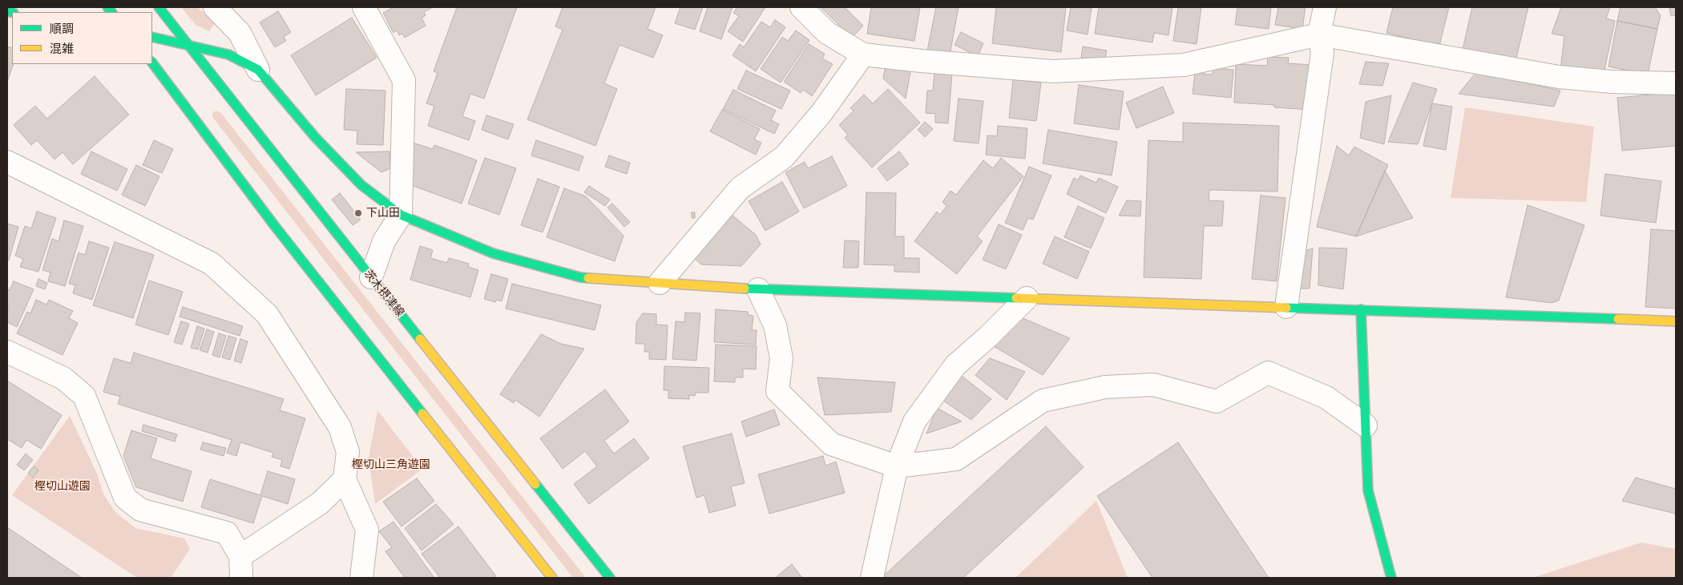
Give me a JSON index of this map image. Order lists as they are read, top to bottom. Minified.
{"streets":{"street":["茨木摂津線"]},"parks":["樫切山三角遊園","樫切山遊園"],"places":["下山田"],"legend":["順調","混雑"]}
